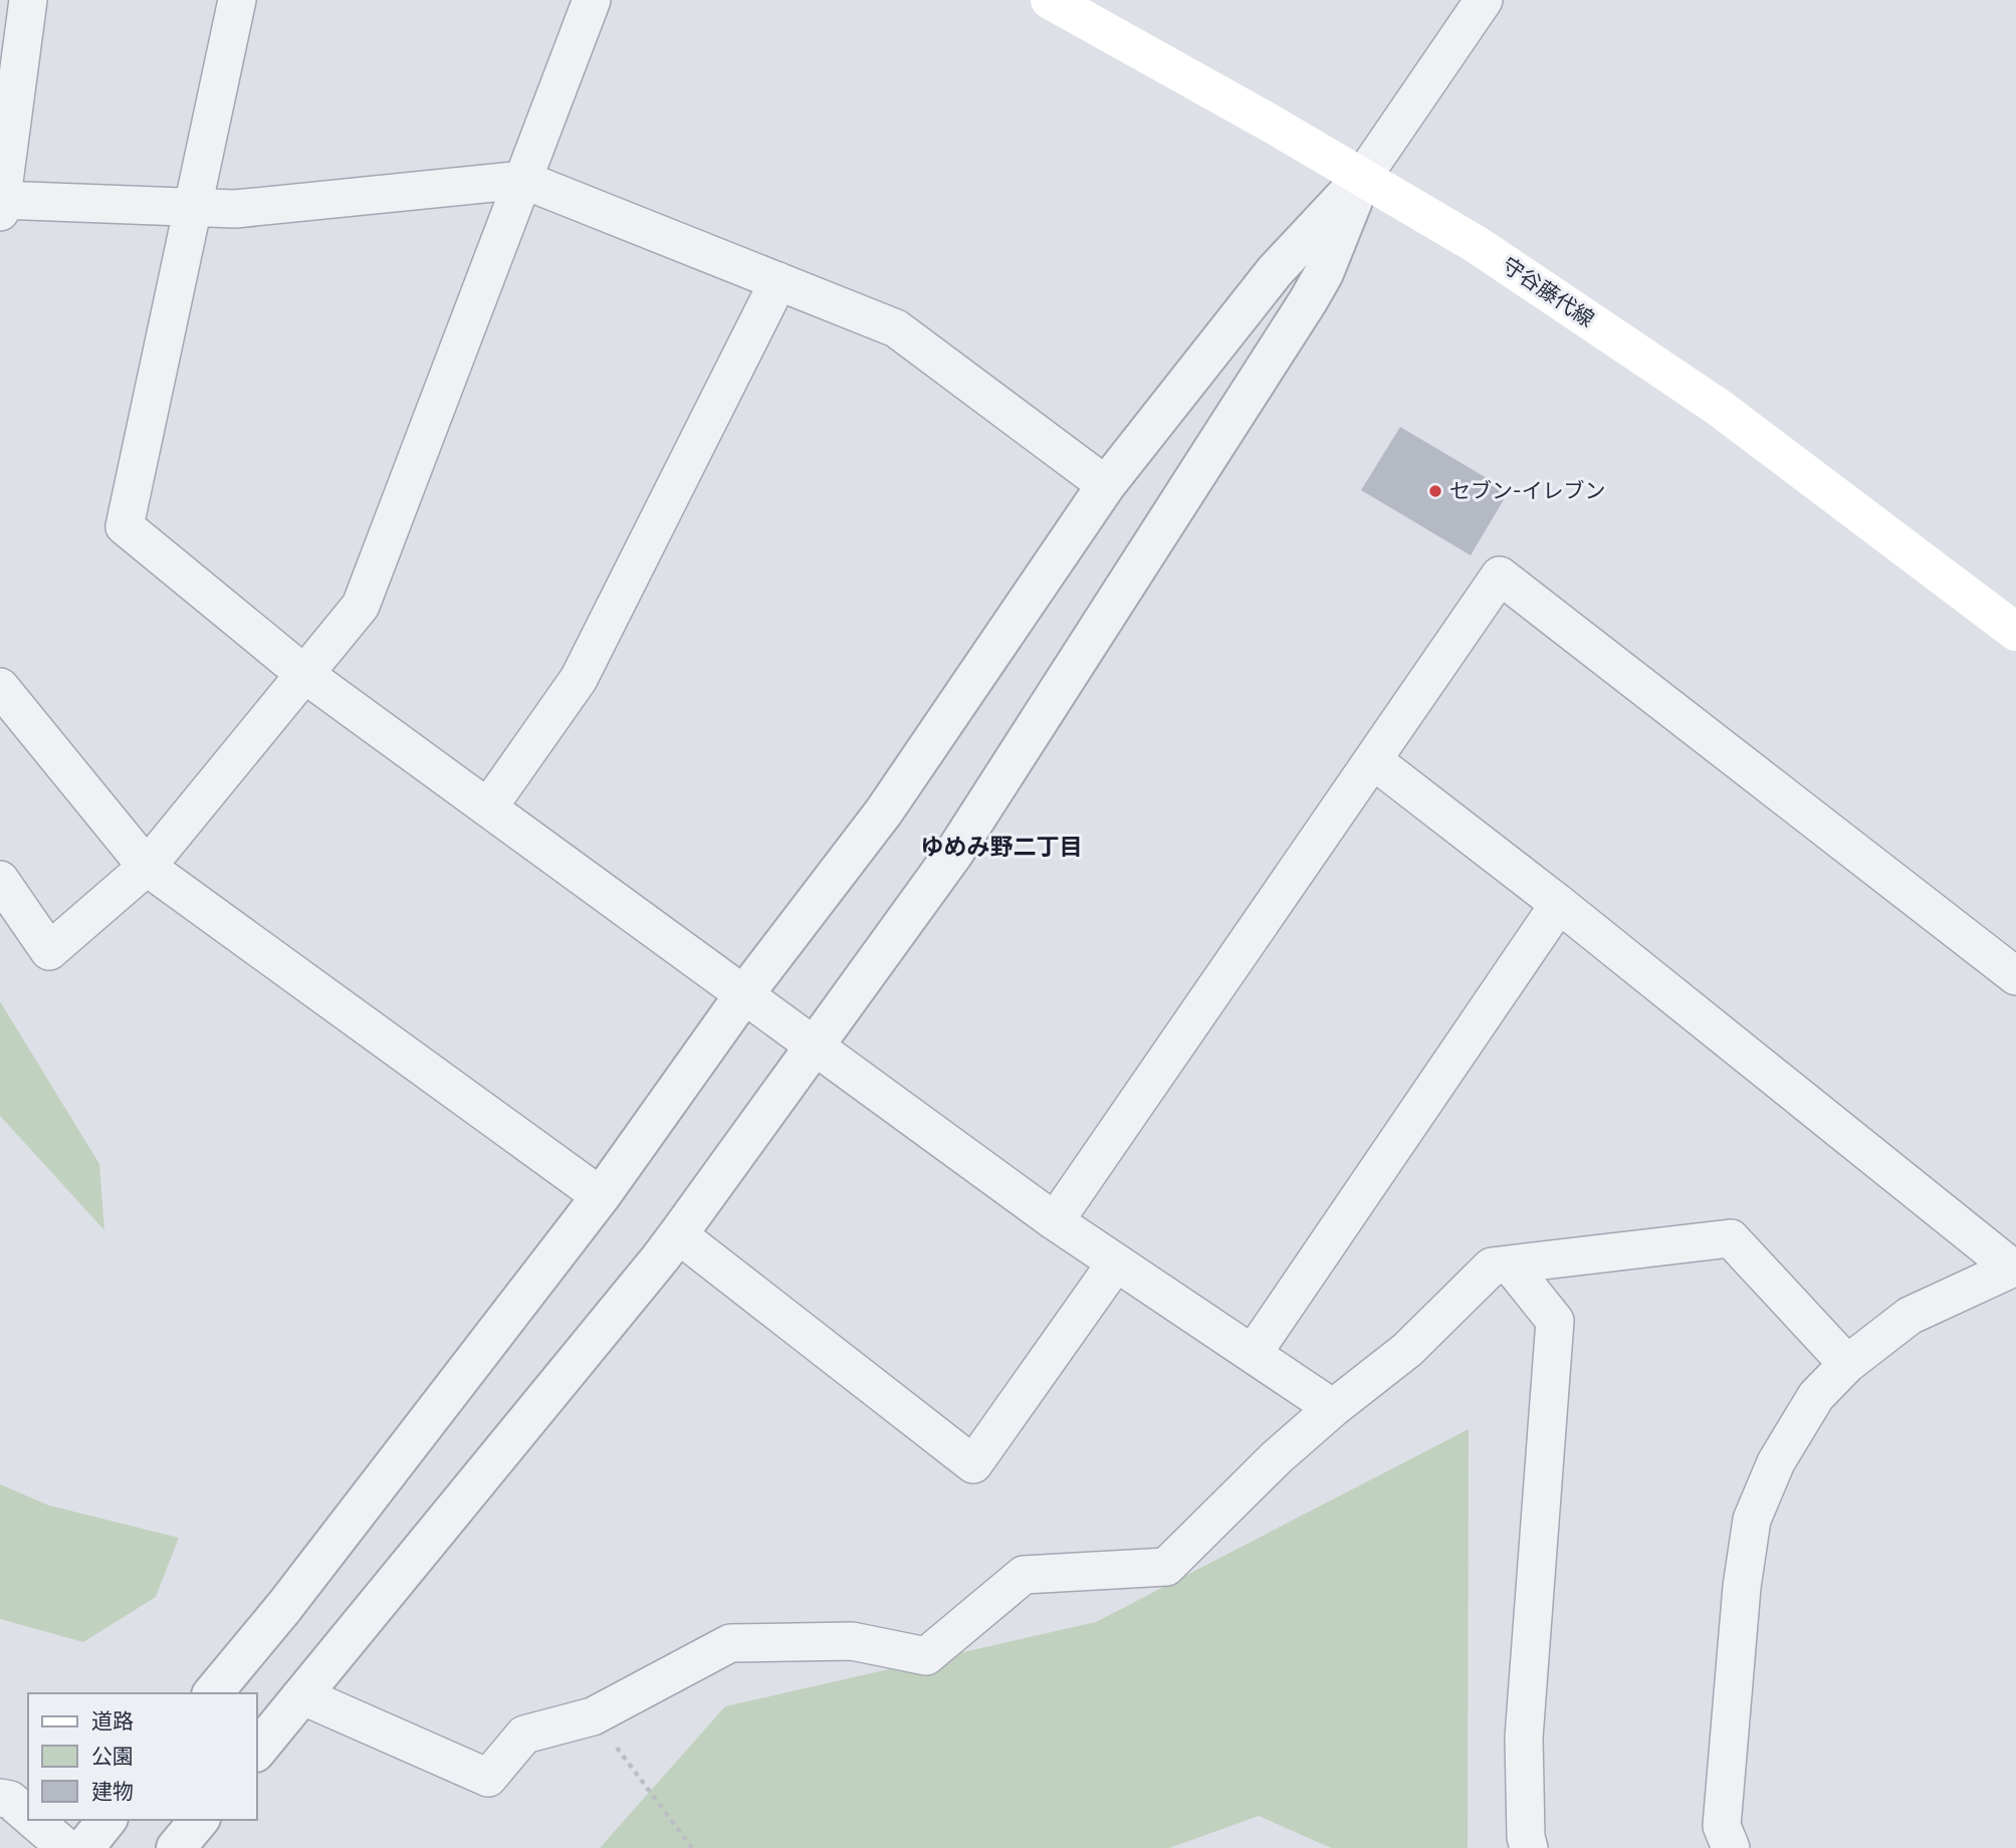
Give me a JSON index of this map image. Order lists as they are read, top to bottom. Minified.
{"streets":{"main road":["守谷藤代線"]},"districts":["ゆめみ野二丁目"],"places":["セブン-イレブン"],"legend":["道路","公園","建物"]}
